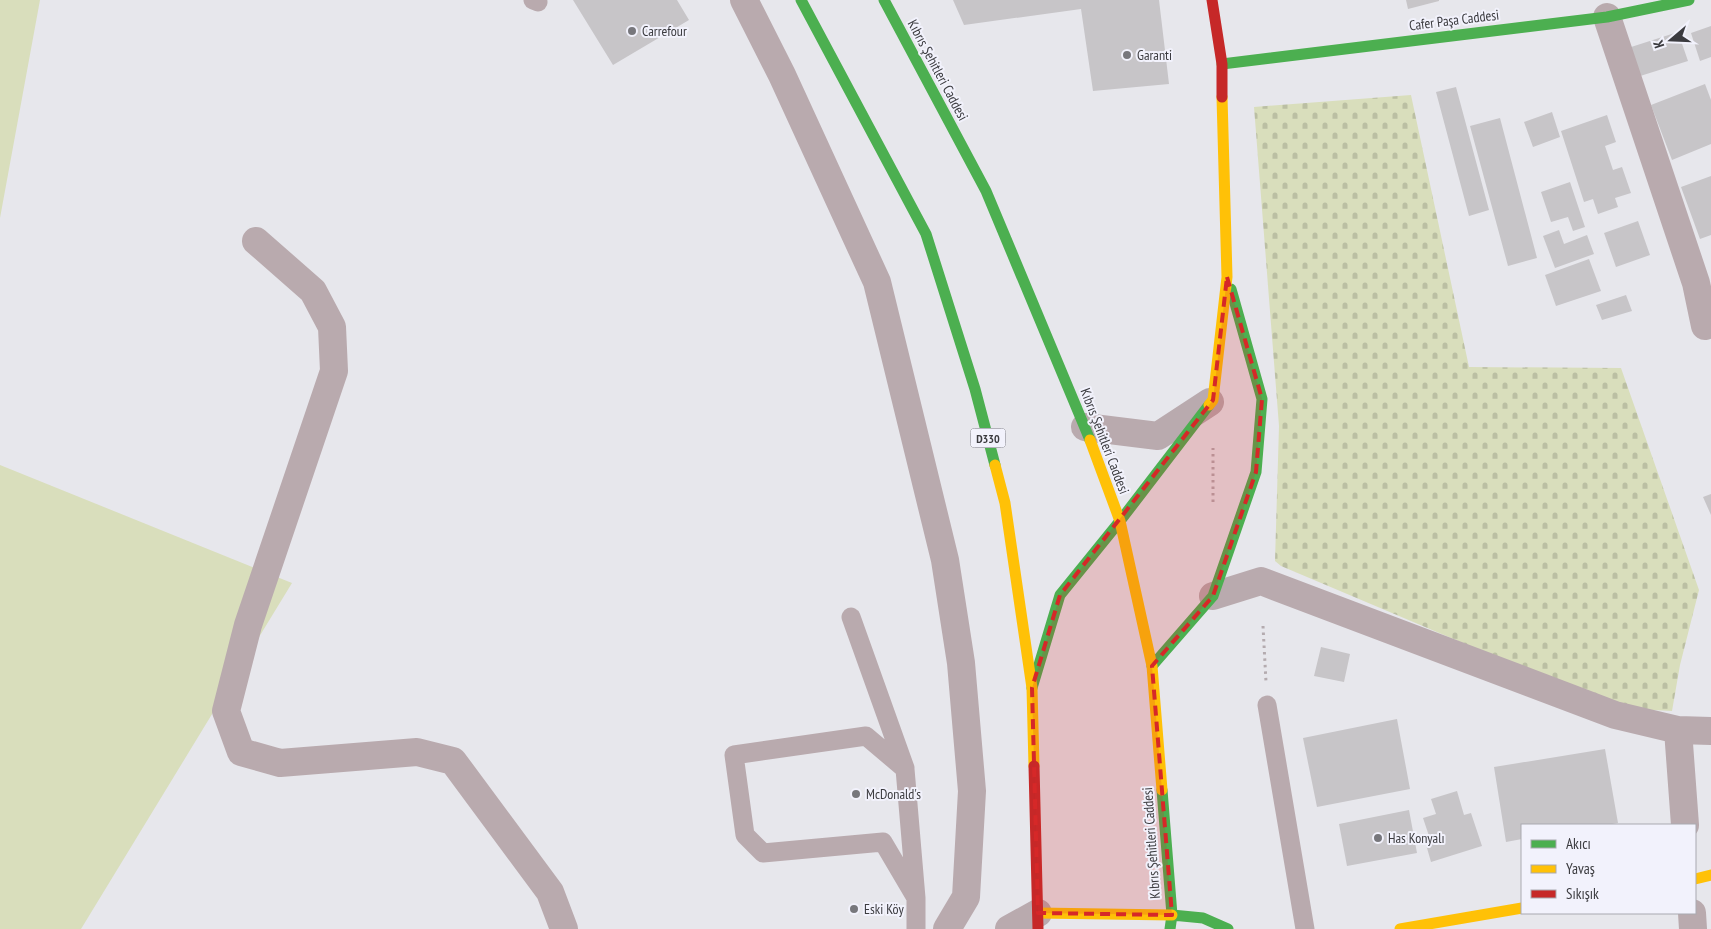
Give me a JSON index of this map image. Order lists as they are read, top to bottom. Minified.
{"streets":{"main road":["Cafer Paşa Caddesi","Kıbrıs Şehitleri Caddesi","D330"]},"places":["Carrefour","Garanti","McDonald's","Has Konyalı","Eski Köy"],"legend":["Akıcı","Yavaş","Sıkışık"],"north":"left"}
